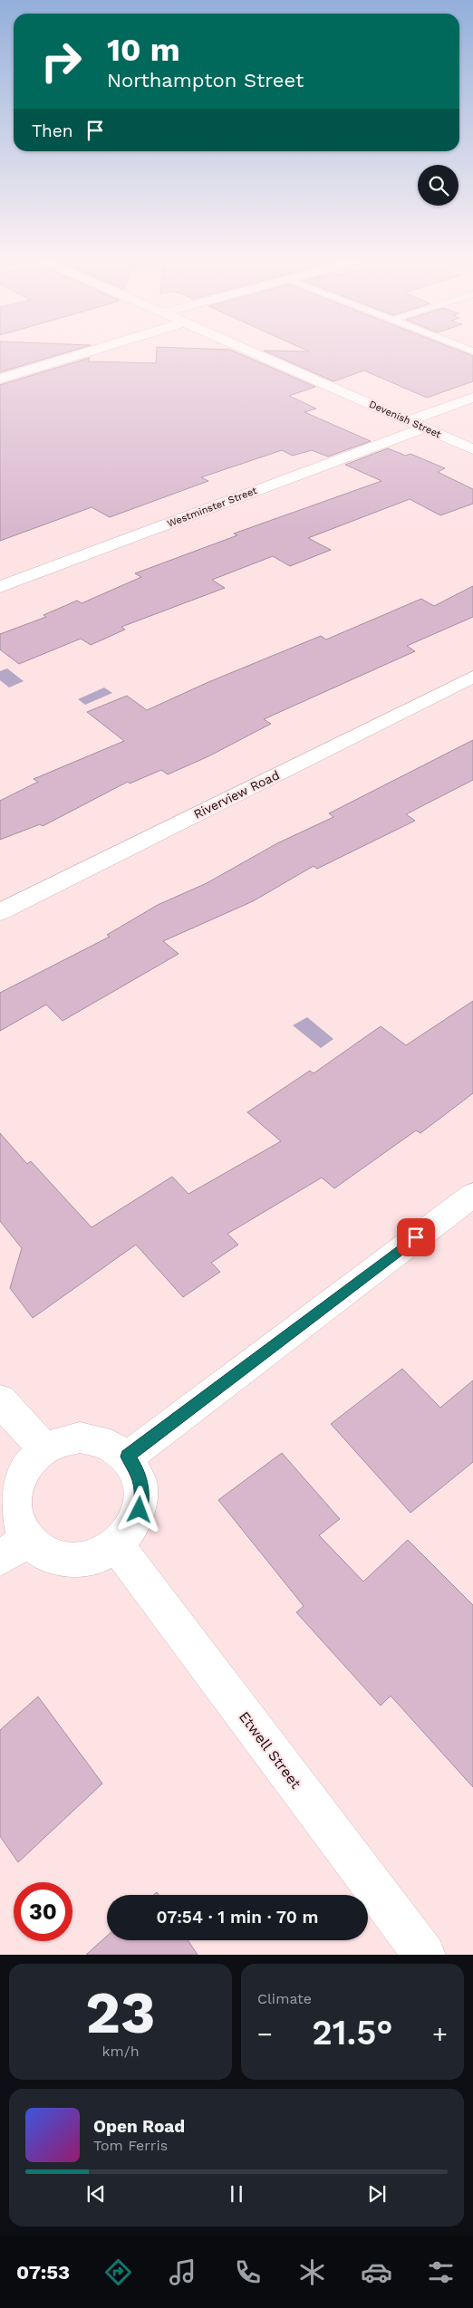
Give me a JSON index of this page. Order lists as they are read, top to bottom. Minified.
{"streets":{"street":["Devenish Street","Westminster Street","Riverview Road","Etwell Street"]},"crossings":[["Devenish Street","Westminster Street"]],"page":{"turn":["10 m","Northampton Street"],"then":"Then","limit":"30","trip":"07:54 · 1 min · 70 m","tile":[["23","km/h"],"Climate"],"heat":["−","21.5°","+"],"song":["Open Road","Tom Ferris"],"tabs":"07:53"}}
